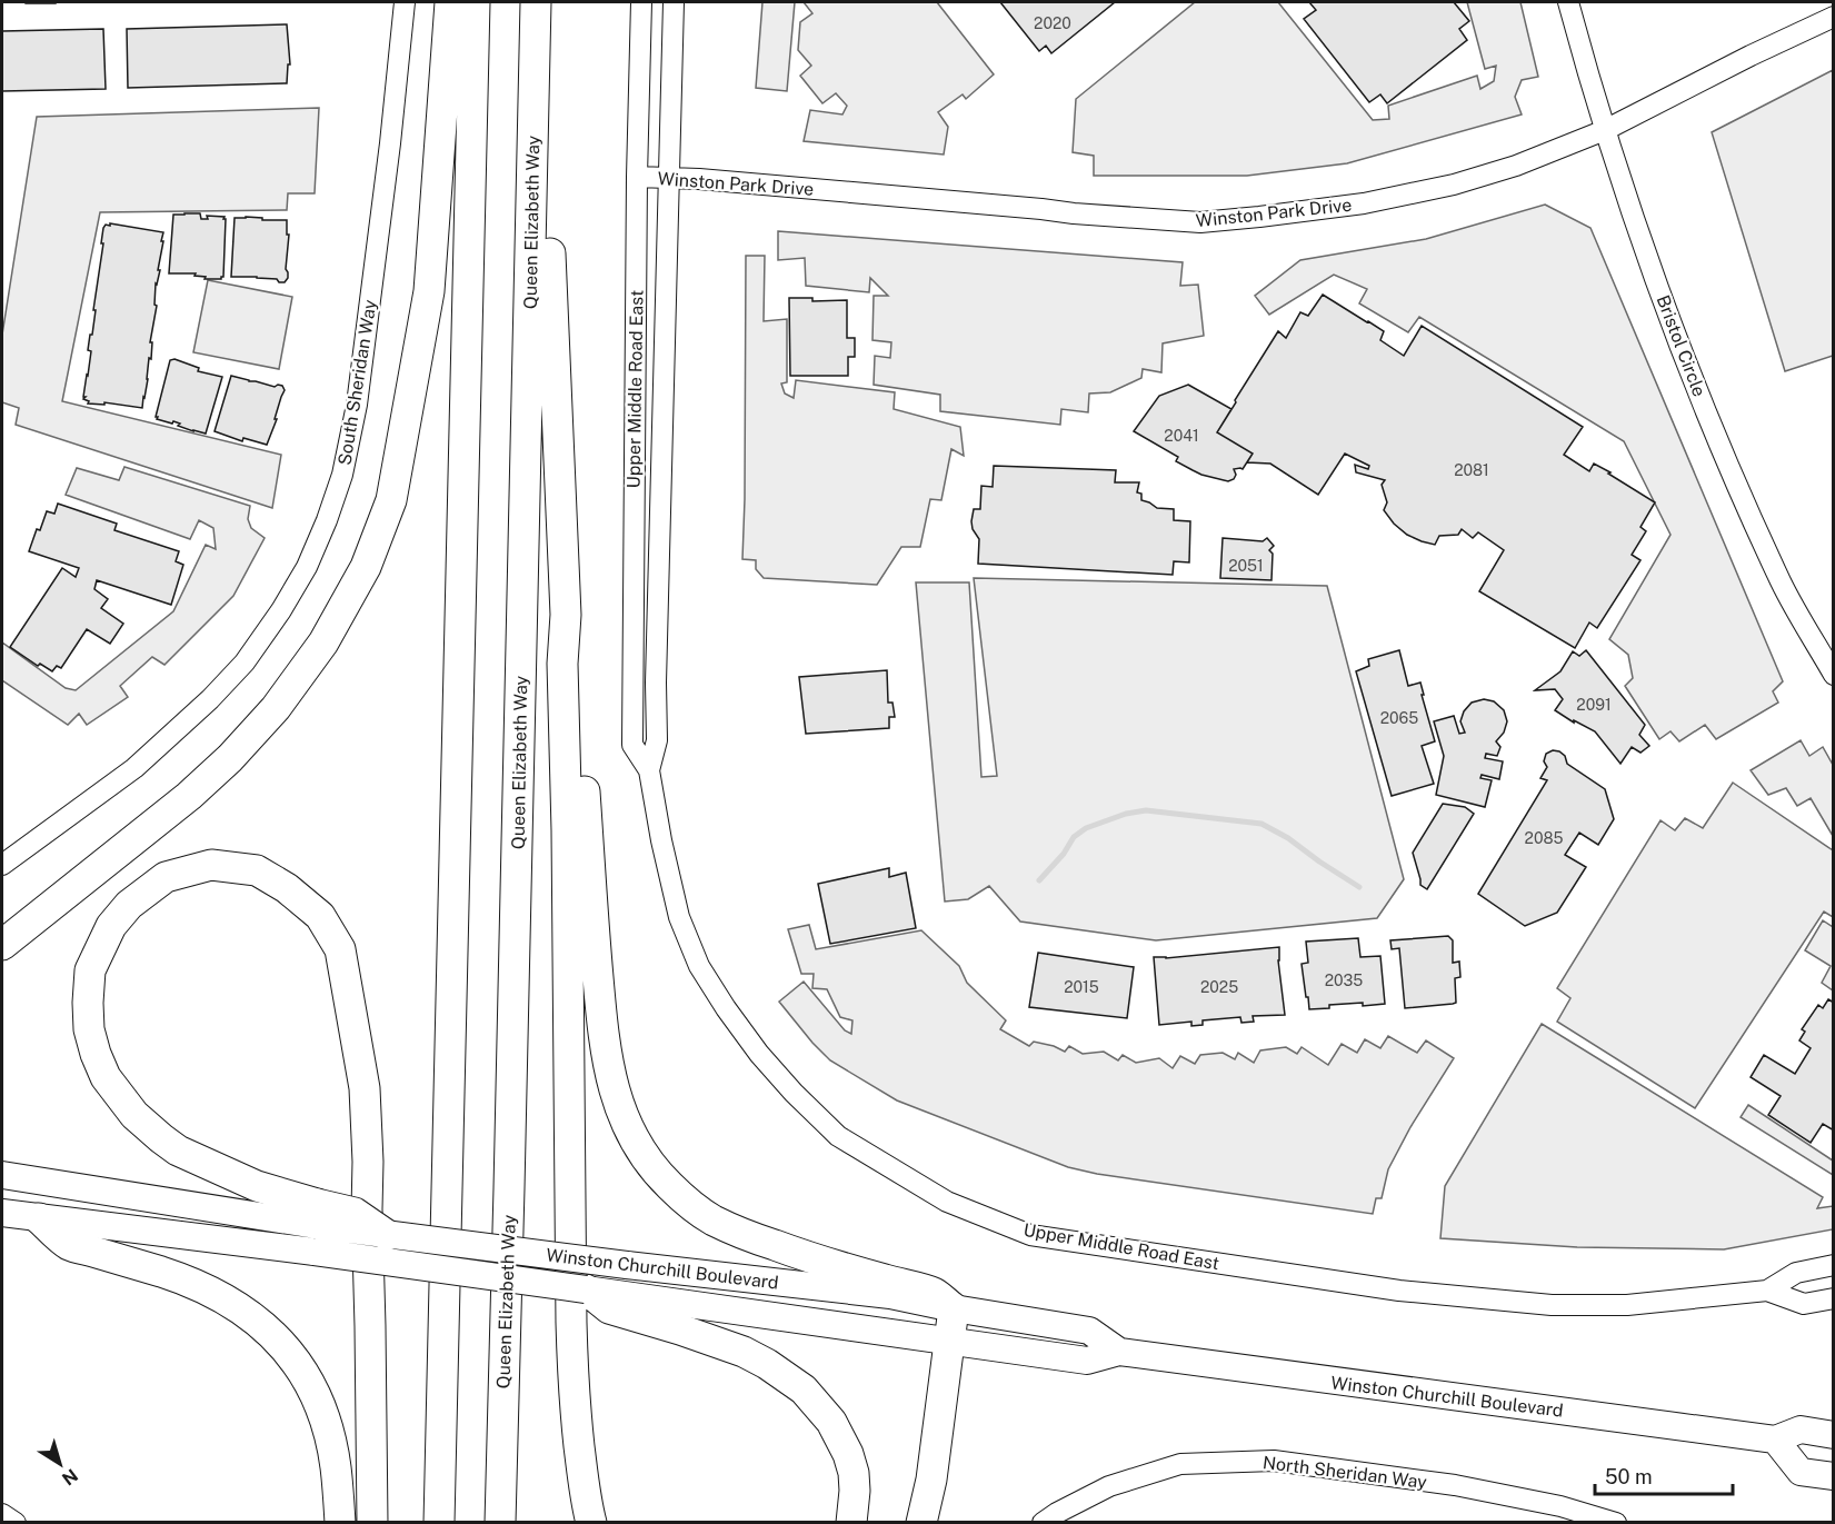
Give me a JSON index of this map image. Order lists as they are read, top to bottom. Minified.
{"streets":{"highway":["Queen Elizabeth Way"],"main road":["Winston Churchill Boulevard"],"street":["Winston Park Drive","Bristol Circle","South Sheridan Way","Upper Middle Road East","North Sheridan Way"]},"crossings":[["Winston Park Drive","Bristol Circle"],["Winston Park Drive","Upper Middle Road East"]],"house_numbers":["2020","2041","2081","2051","2091","2065","2085","2035","2015","2025"],"scale_bar":"50 m","north":"bottom right"}
